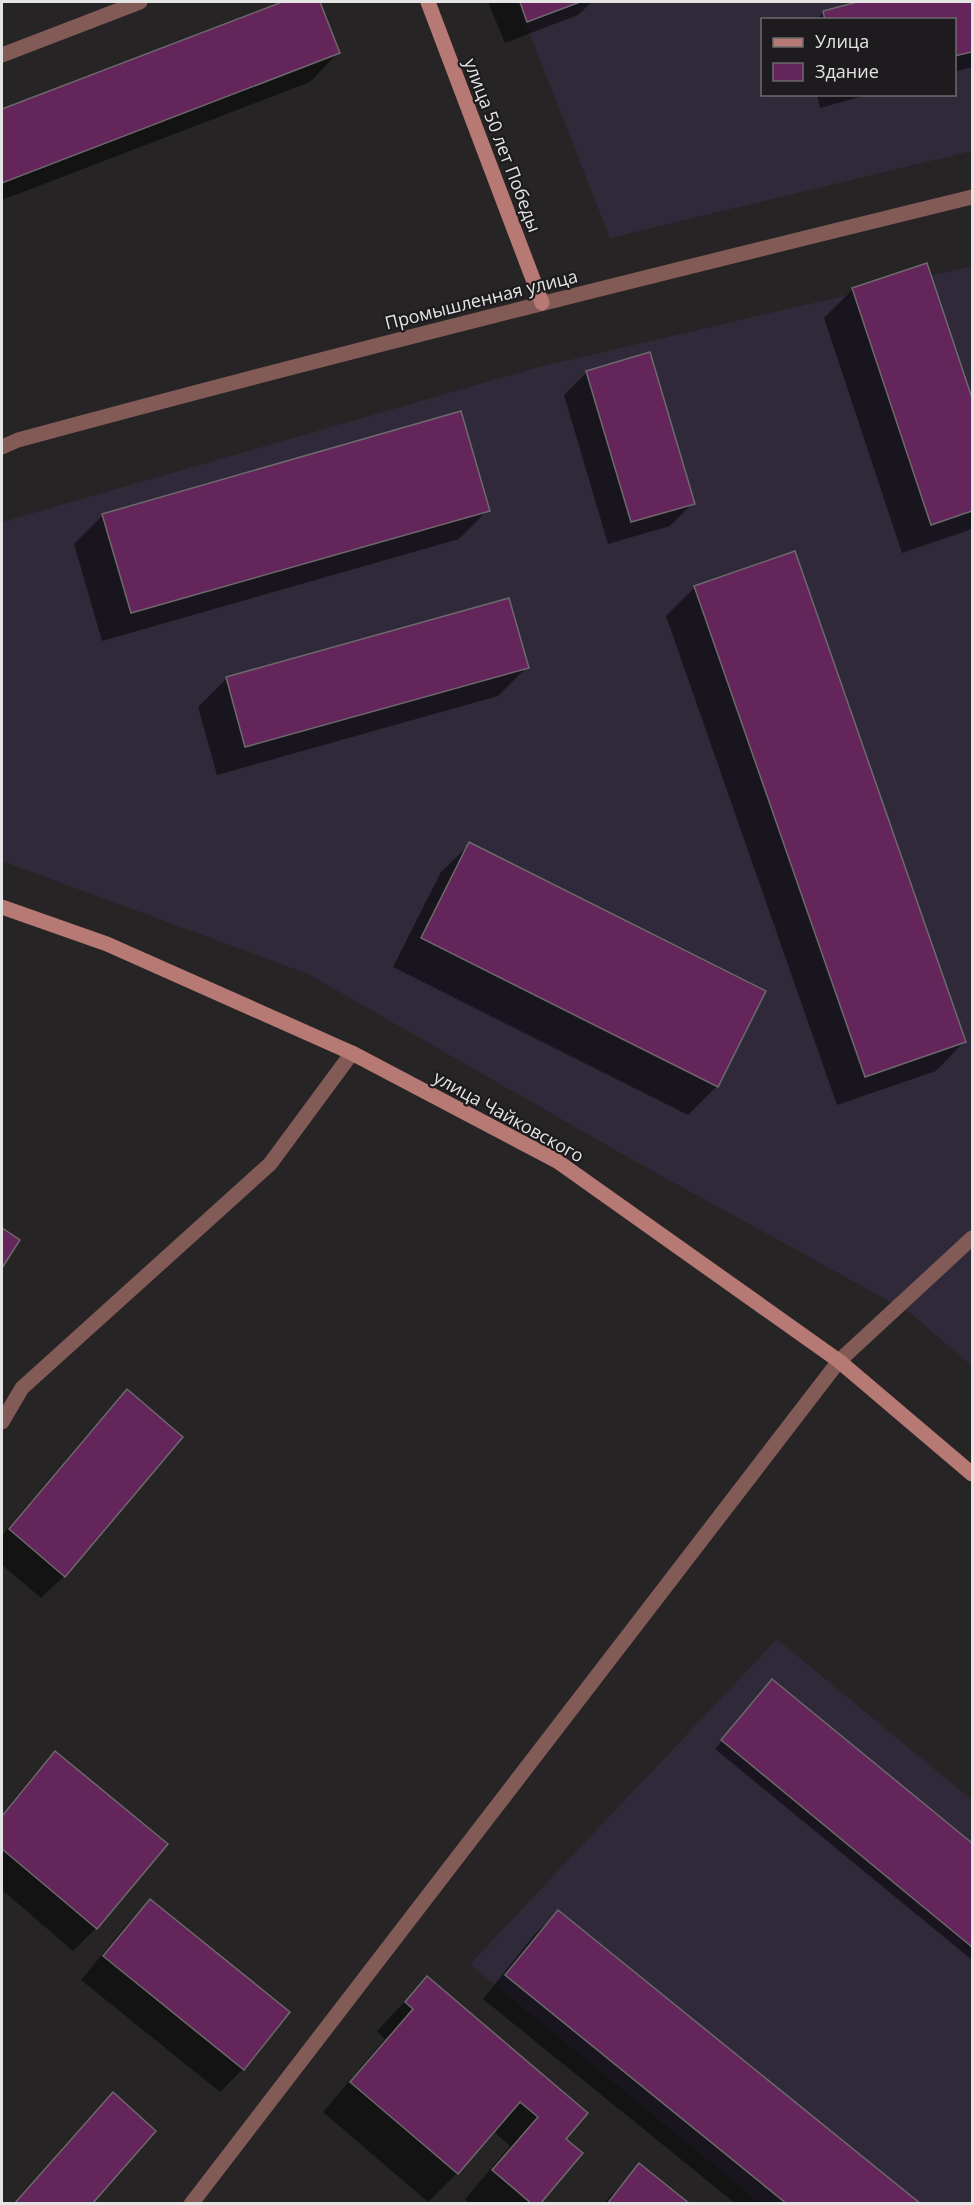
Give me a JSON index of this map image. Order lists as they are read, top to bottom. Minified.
{"streets":{"main road":["улица 50 лет Победы","улица Чайковского"],"street":["Промышленная улица"]},"crossings":[["улица 50 лет Победы","Промышленная улица"]],"legend":["Улица","Здание"]}
